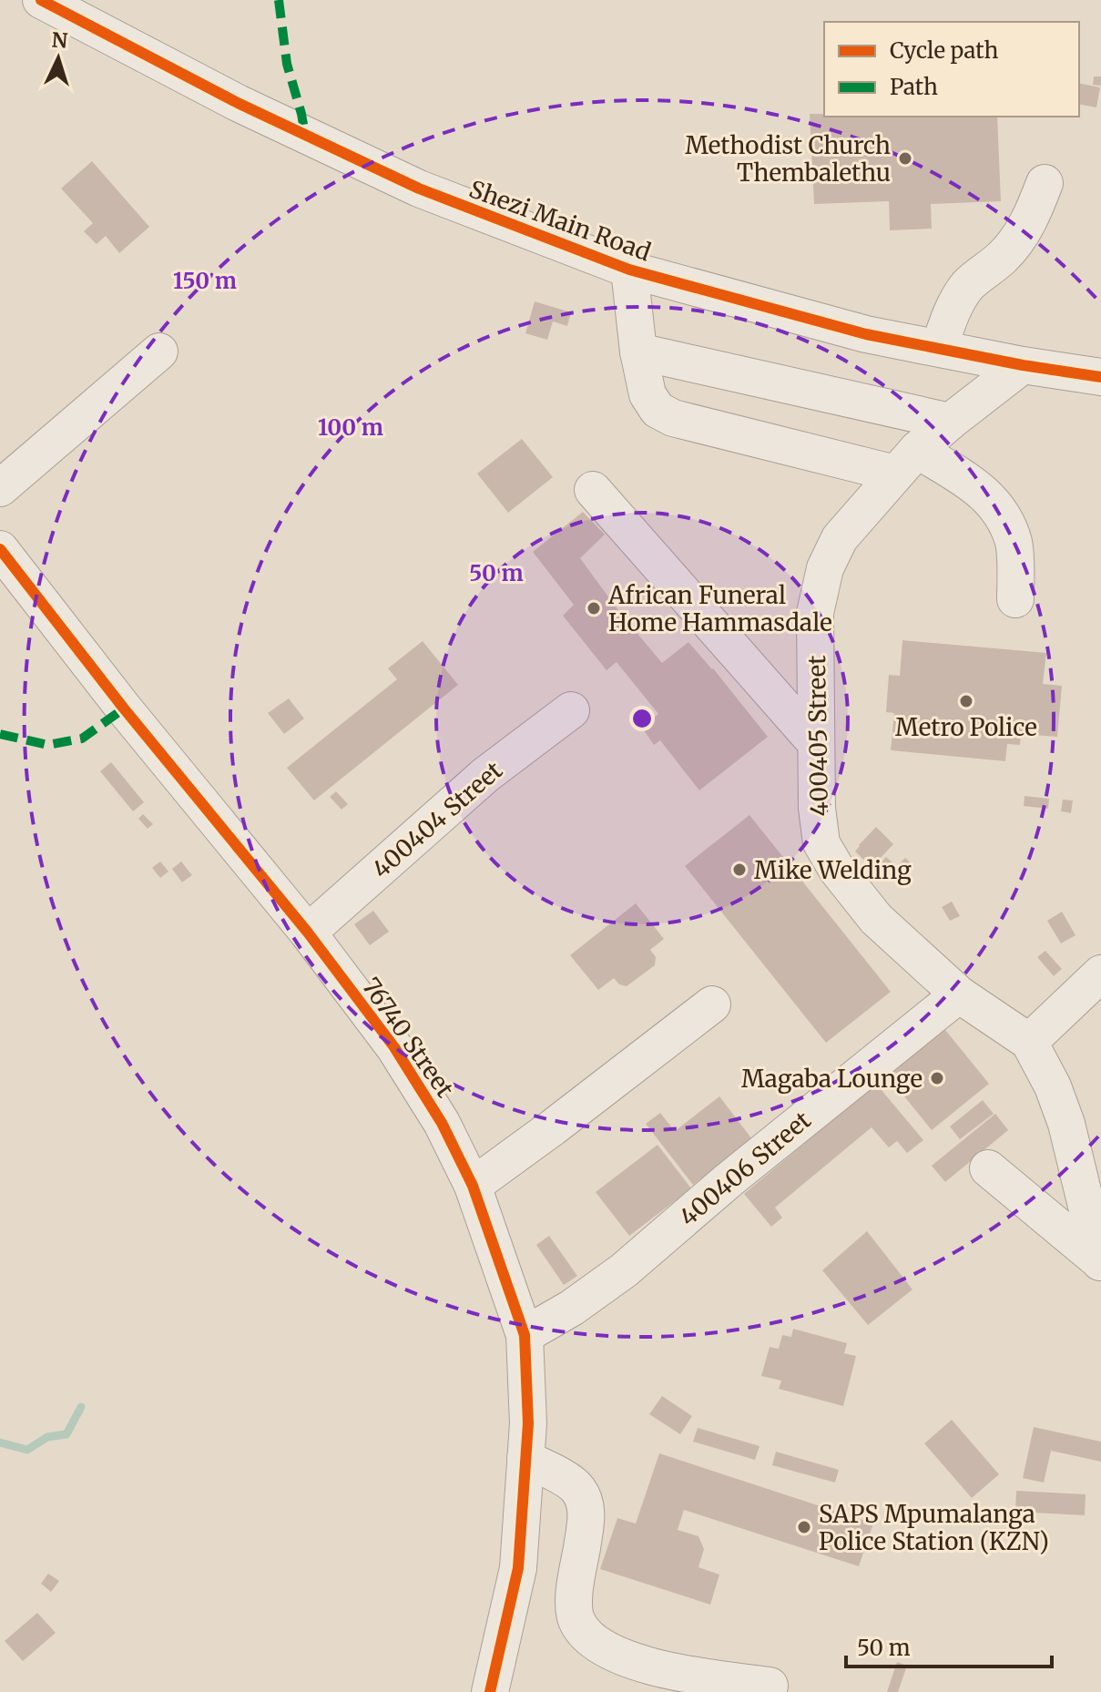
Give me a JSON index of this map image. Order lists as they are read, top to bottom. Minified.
{"streets":{"street":["Shezi Main Road","400405 Street","400404 Street","76740 Street","400406 Street"]},"crossings":[["Shezi Main Road","400405 Street"],["400405 Street","400406 Street"],["400404 Street","76740 Street"],["76740 Street","400406 Street"]],"places":["Methodist Church Thembalethu","African Funeral Home Hammasdale","Metro Police","Mike Welding","Magaba Lounge","SAPS Mpumalanga Police Station (KZN)"],"legend":["Cycle path","Path"],"scale_bar":"50 m","north":"top","rings":["150 m","100 m","50 m"]}
